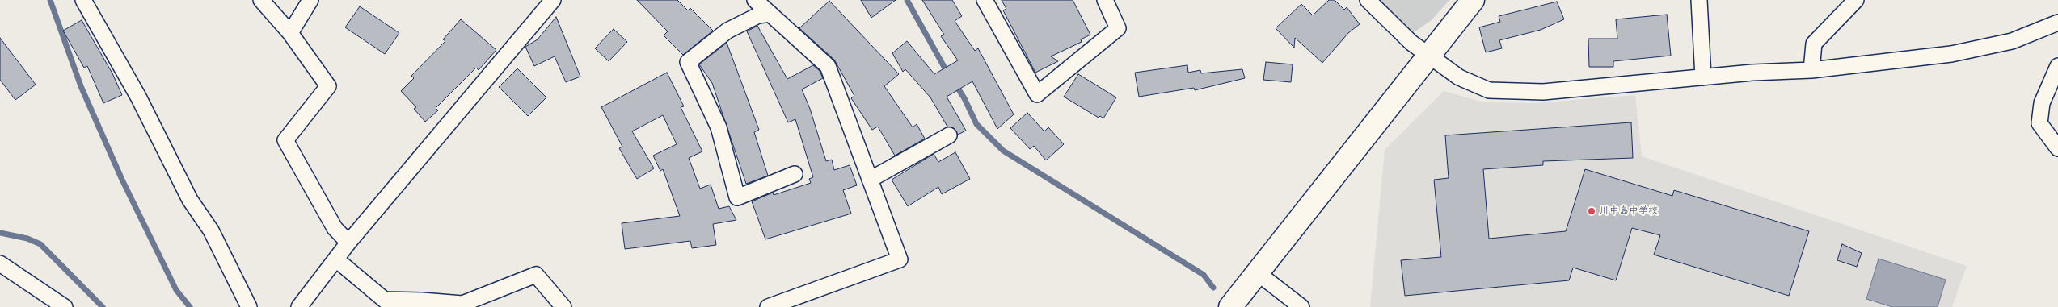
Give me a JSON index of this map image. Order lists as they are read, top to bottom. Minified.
{"places":["川中島中学校"]}
